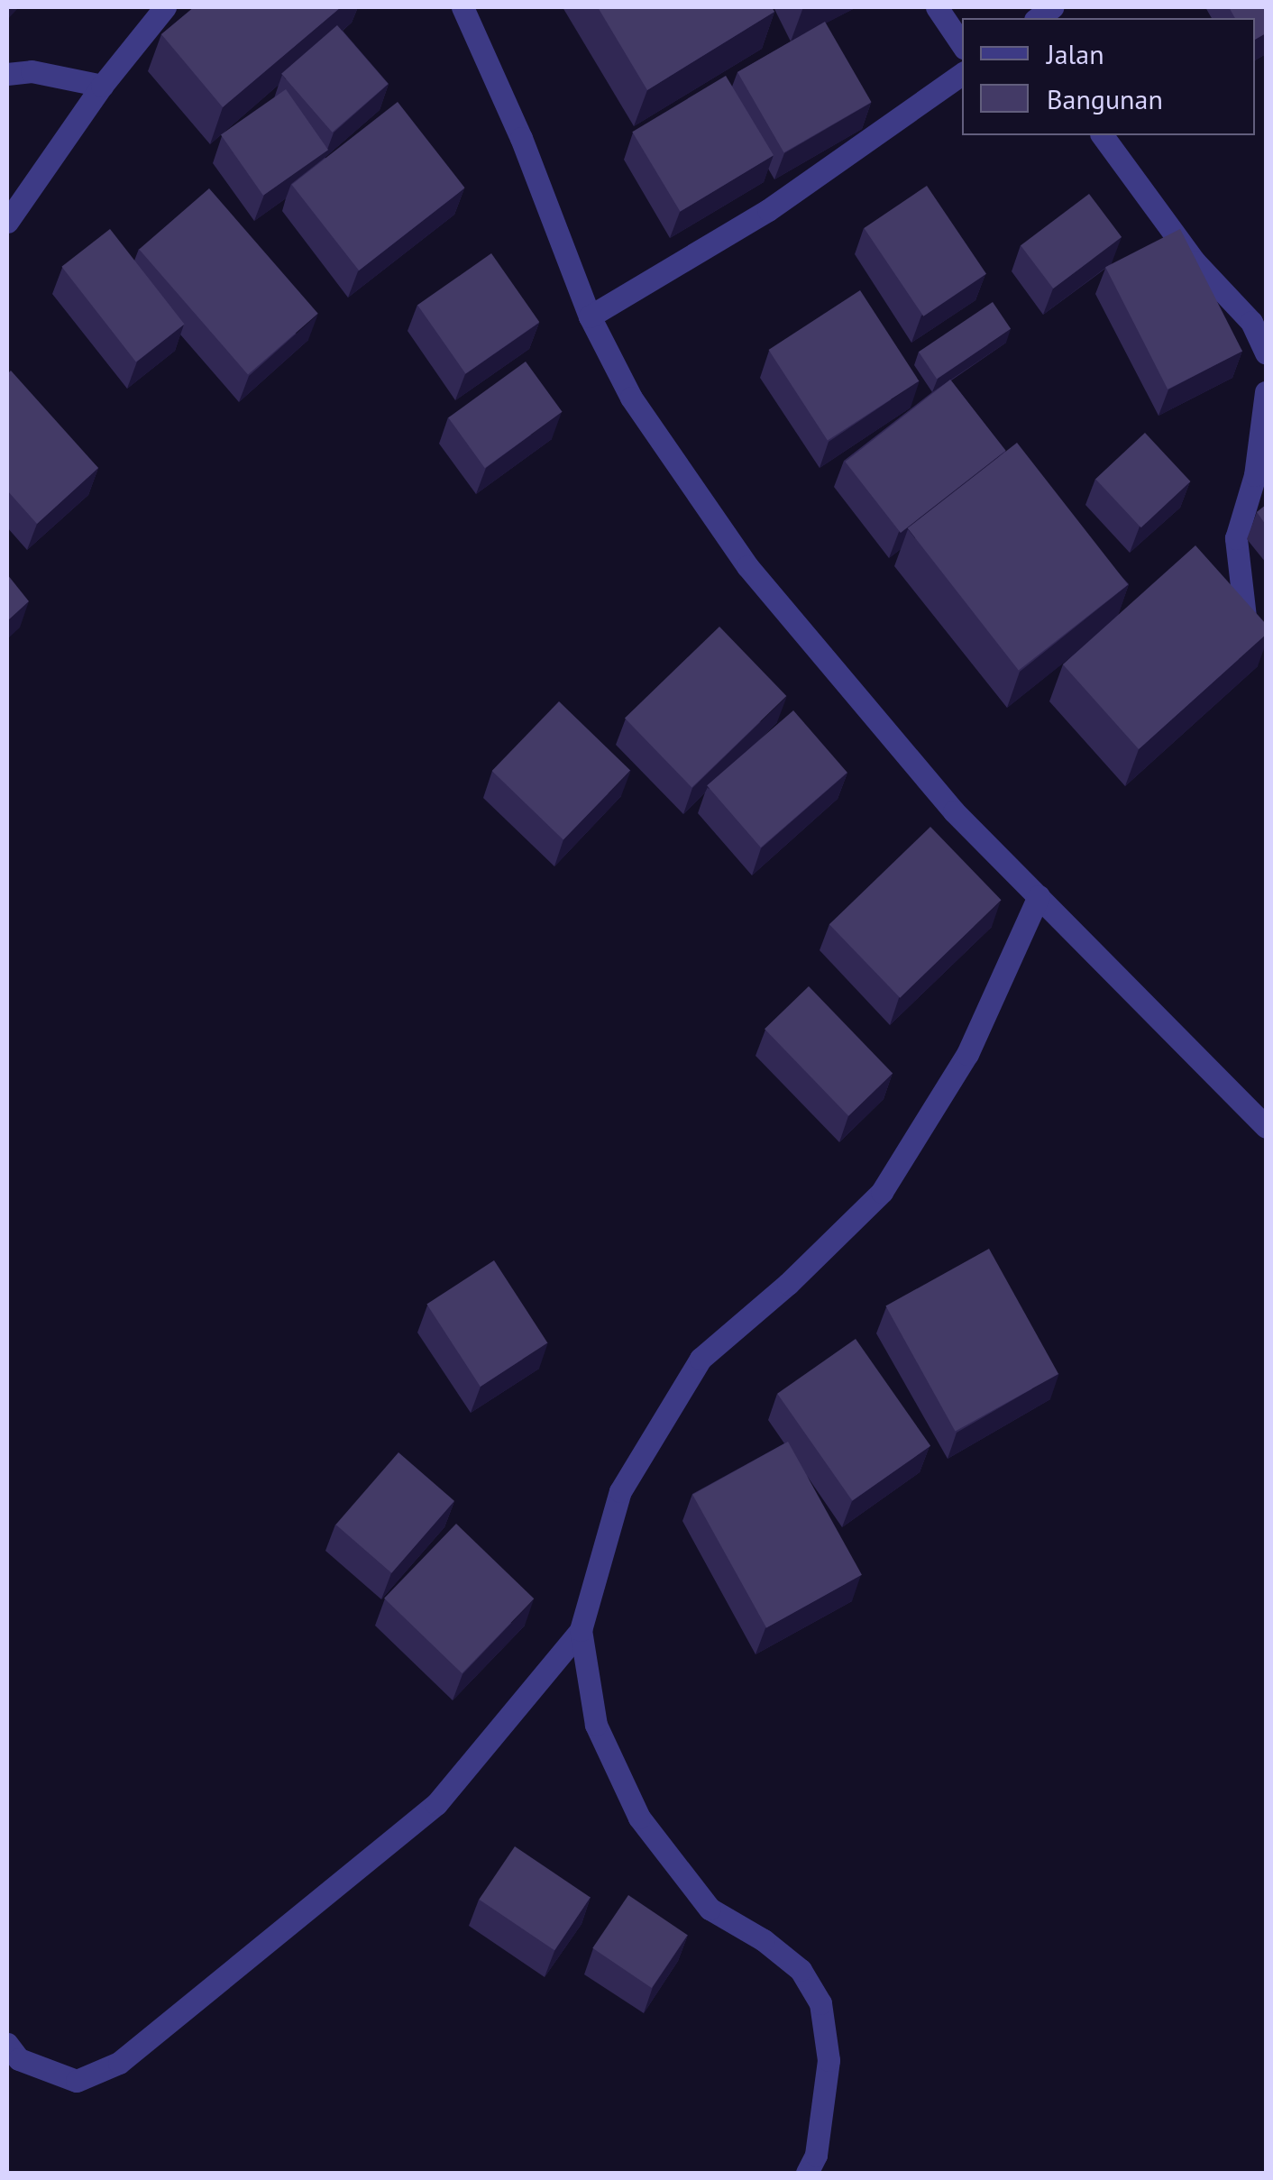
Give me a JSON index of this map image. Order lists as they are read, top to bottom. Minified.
{"legend":["Jalan","Bangunan"]}
